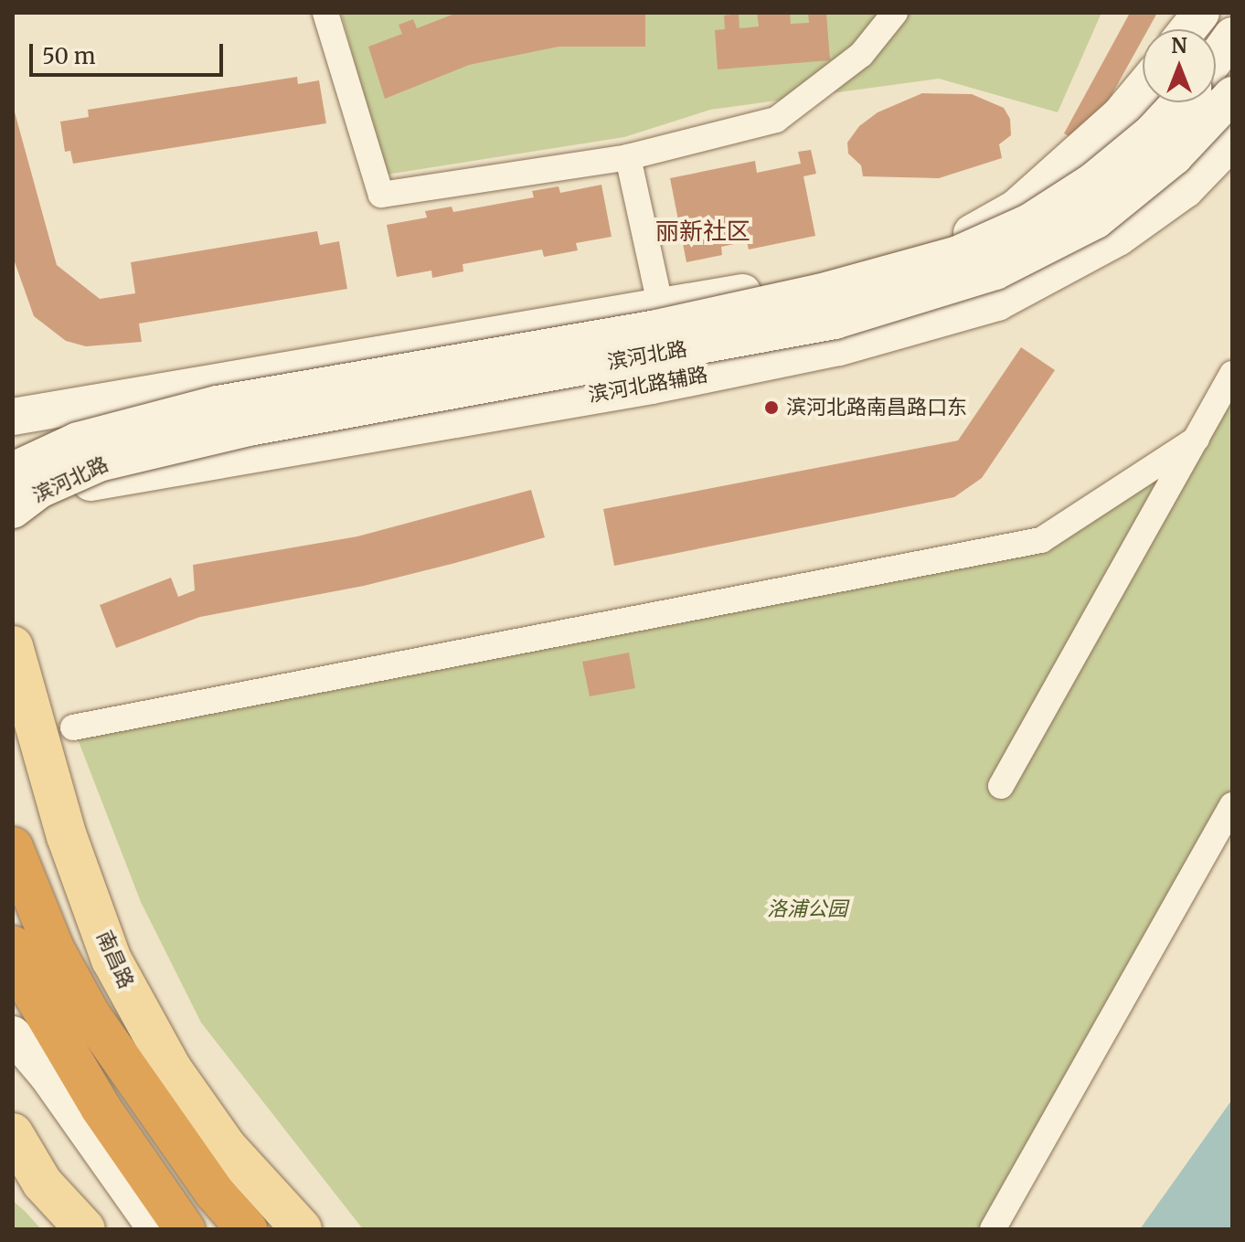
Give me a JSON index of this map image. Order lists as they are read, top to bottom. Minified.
{"streets":{"main road":["滨河北路","滨河北路辅路","南昌路"]},"districts":["丽新社区"],"parks":["洛浦公园"],"places":["滨河北路南昌路口东"],"scale_bar":"50 m","north":"top"}
